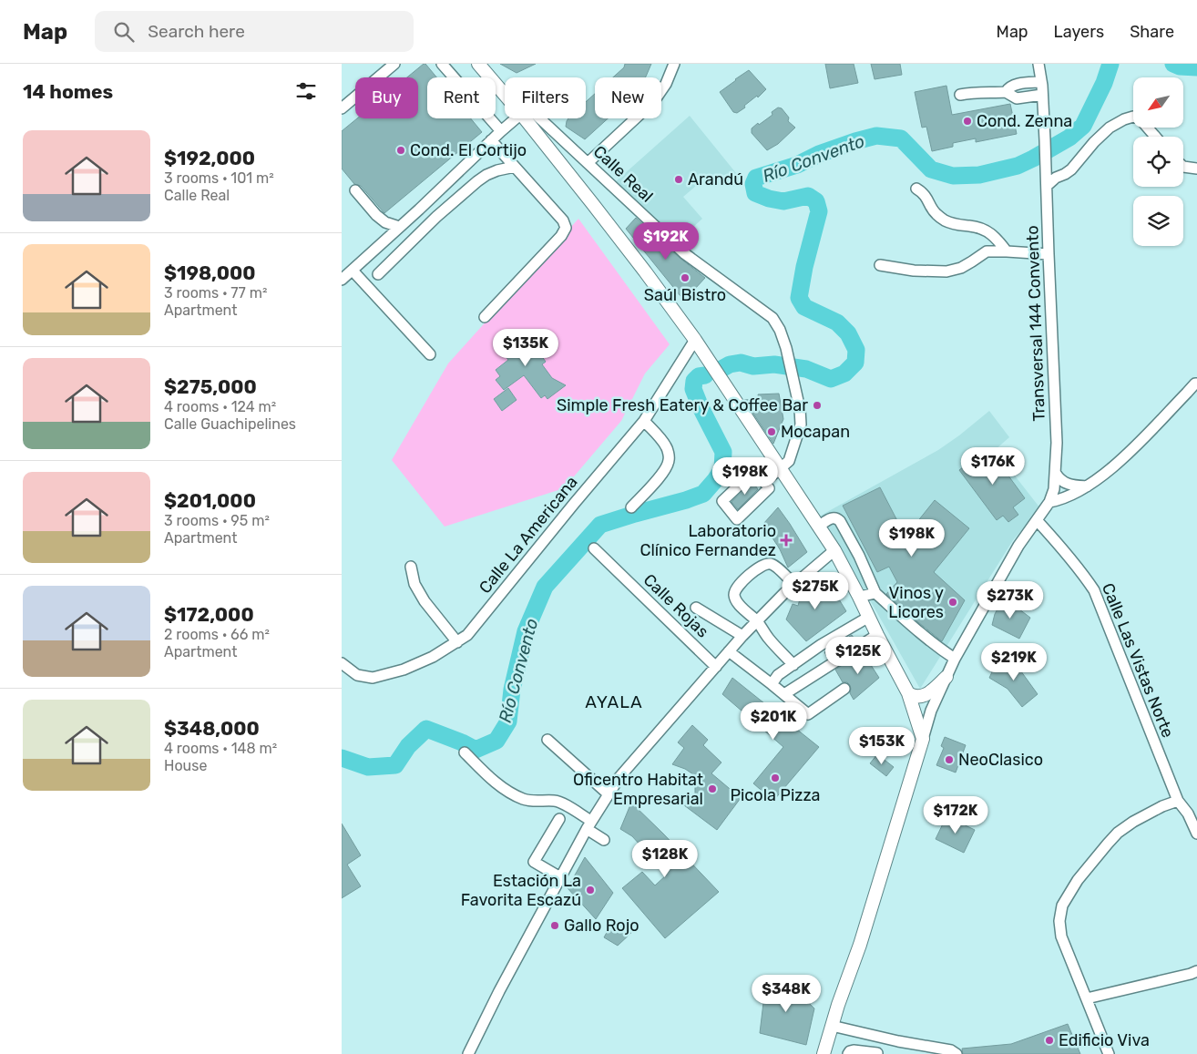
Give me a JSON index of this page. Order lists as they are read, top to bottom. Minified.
{"streets":{"street":["Calle Real","Transversal 144 Convento","Calle La Americana","Calle Rojas","Calle Las Vistas Norte"]},"crossings":[["Transversal 144 Convento","Calle Las Vistas Norte"]],"districts":["AYALA"],"water":["Río Convento"],"places":{"other":["Cond. Zenna","Cond. El Cortijo","Arandú","Saúl Bistro","Simple Fresh Eatery & Coffee Bar","Mocapan","Vinos y Licores","NeoClasico","Picola Pizza","Oficentro Habitat Empresarial","Estación La Favorita Escazú","Gallo Rojo","Edificio Viva"],"health":["Laboratorio Clínico Fernandez"]},"north":"bottom left","page":{"header":"Map","search":"Search here","nav":["Map","Layers","Share"],"heading":"14 homes","chip":["Buy","Rent","Filters","New"],"list":[{"name":"$192,000","note":"3 rooms · 101 m² · Calle Real"},{"name":"$198,000","note":"3 rooms · 77 m² · Apartment"},{"name":"$275,000","note":"4 rooms · 124 m² · Calle Guachipelines"},{"name":"$201,000","note":"3 rooms · 95 m² · Apartment"},{"name":"$172,000","note":"2 rooms · 66 m² · Apartment"},{"name":"$348,000","note":"4 rooms · 148 m² · House"}],"price":["$192K","$135K","$176K","$198K","$198K","$275K","$273K","$125K","$219K","$201K","$153K","$172K","$128K","$348K"]}}
